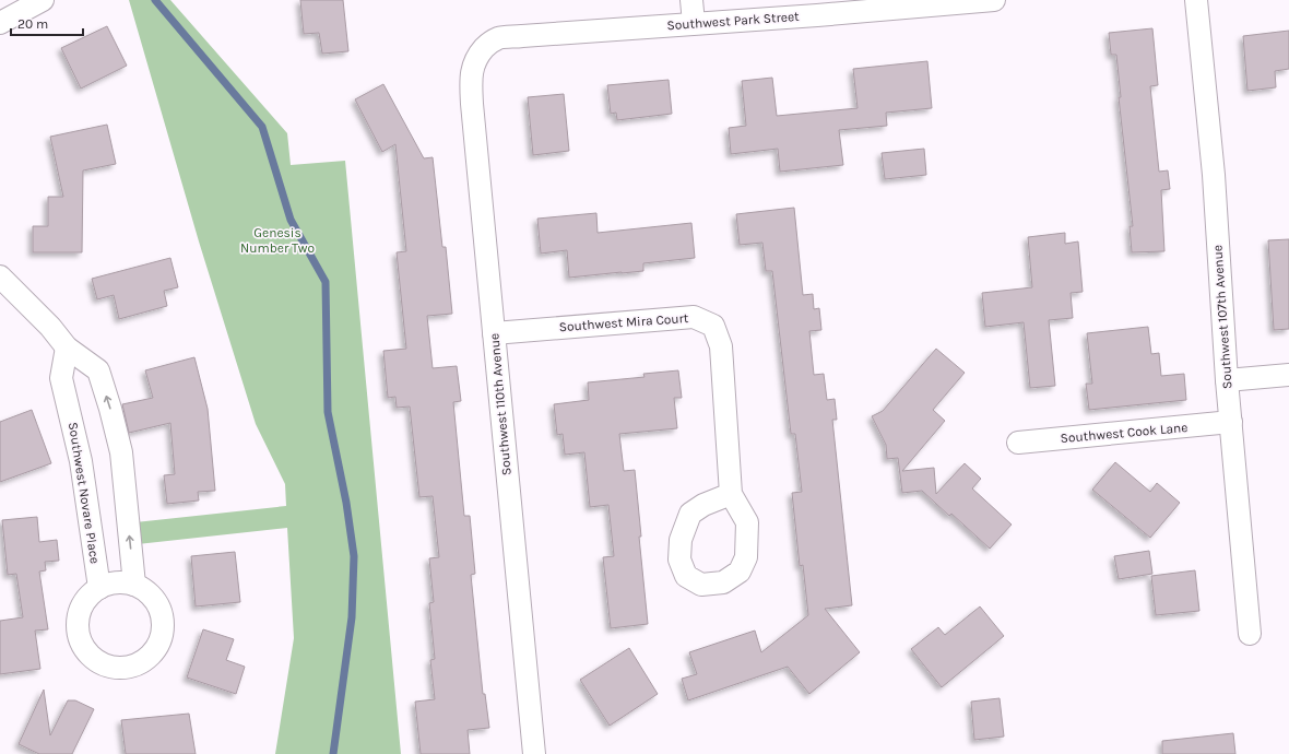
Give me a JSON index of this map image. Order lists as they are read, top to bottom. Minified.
{"streets":{"street":["Southwest Park Street","Southwest 107th Avenue","Southwest Mira Court","Southwest 110th Avenue","Southwest Cook Lane","Southwest Novare Place"]},"crossings":[["Southwest Park Street","Southwest 110th Avenue"],["Southwest 107th Avenue","Southwest Cook Lane"],["Southwest Mira Court","Southwest 110th Avenue"]],"parks":["Genesis Number Two"],"scale_bar":"20 m"}
